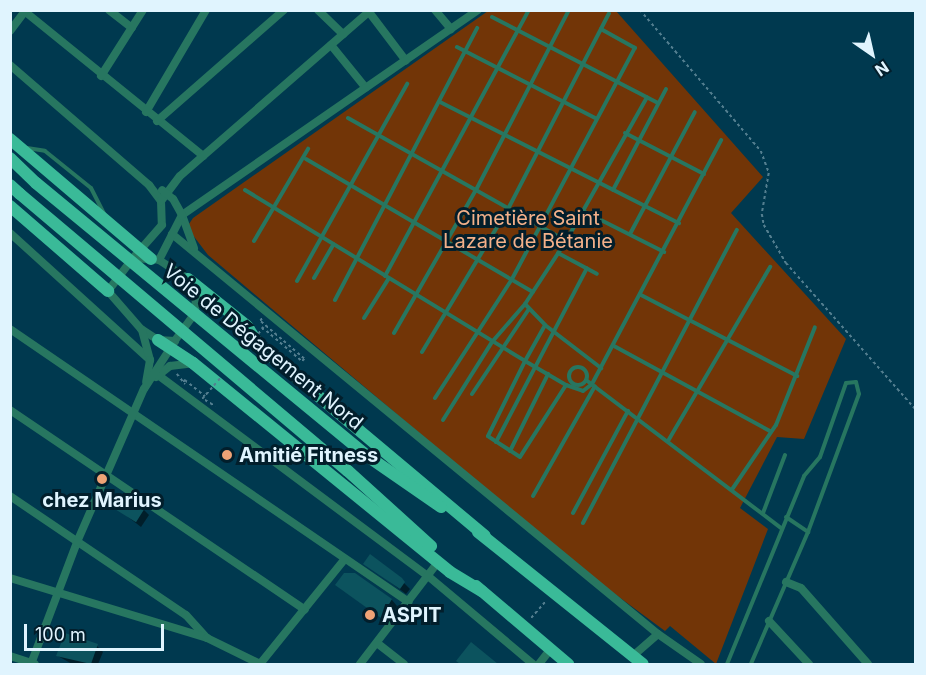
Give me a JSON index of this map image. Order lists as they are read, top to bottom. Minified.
{"streets":{"highway":["Voie de Dégagement Nord"]},"parks":["Cimetière Saint Lazare de Bétanie"],"places":["Amitié Fitness","chez Marius","ASPIT"],"scale_bar":"100 m","north":"bottom right"}
